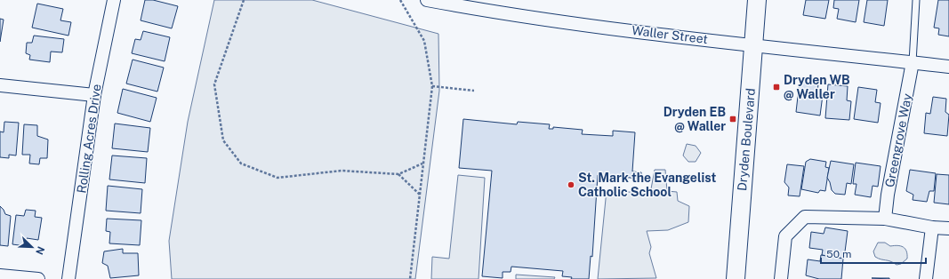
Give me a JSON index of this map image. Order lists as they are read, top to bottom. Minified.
{"streets":{"street":["Waller Street","Rolling Acres Drive","Dryden Boulevard","Greengrove Way"]},"crossings":[["Waller Street","Dryden Boulevard"],["Waller Street","Greengrove Way"]],"places":{"transit":["Dryden WB @ Waller","Dryden EB @ Waller"],"other":["St. Mark the Evangelist Catholic School"]},"scale_bar":"50 m","north":"bottom right"}
